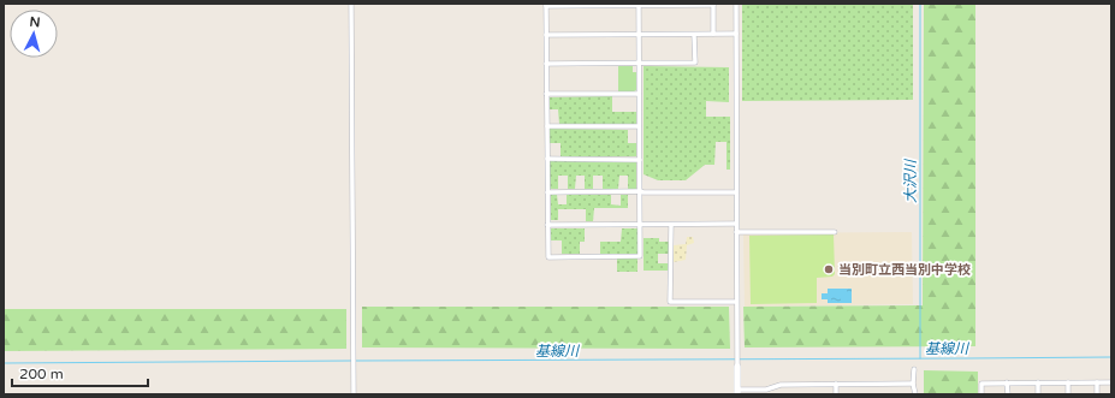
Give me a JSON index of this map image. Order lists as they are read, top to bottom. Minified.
{"water":["大沢川","基線川"],"places":["当別町立西当別中学校"],"scale_bar":"200 m","north":"top"}
